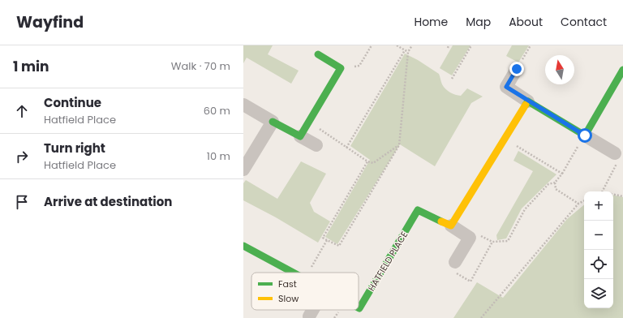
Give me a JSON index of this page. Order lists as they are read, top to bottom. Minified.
{"streets":{"street":["HATFIELD PLACE"]},"legend":["Fast","Slow"],"north":"top","page":{"header":"Wayfind","nav":["Home","Map","About","Contact"],"heading":["1 min","Walk · 70 m"],"list":[["Continue","Hatfield Place","60 m"],["Turn right","Hatfield Place","10 m"],"Arrive at destination"],"map_buttons":["+","−"]}}
